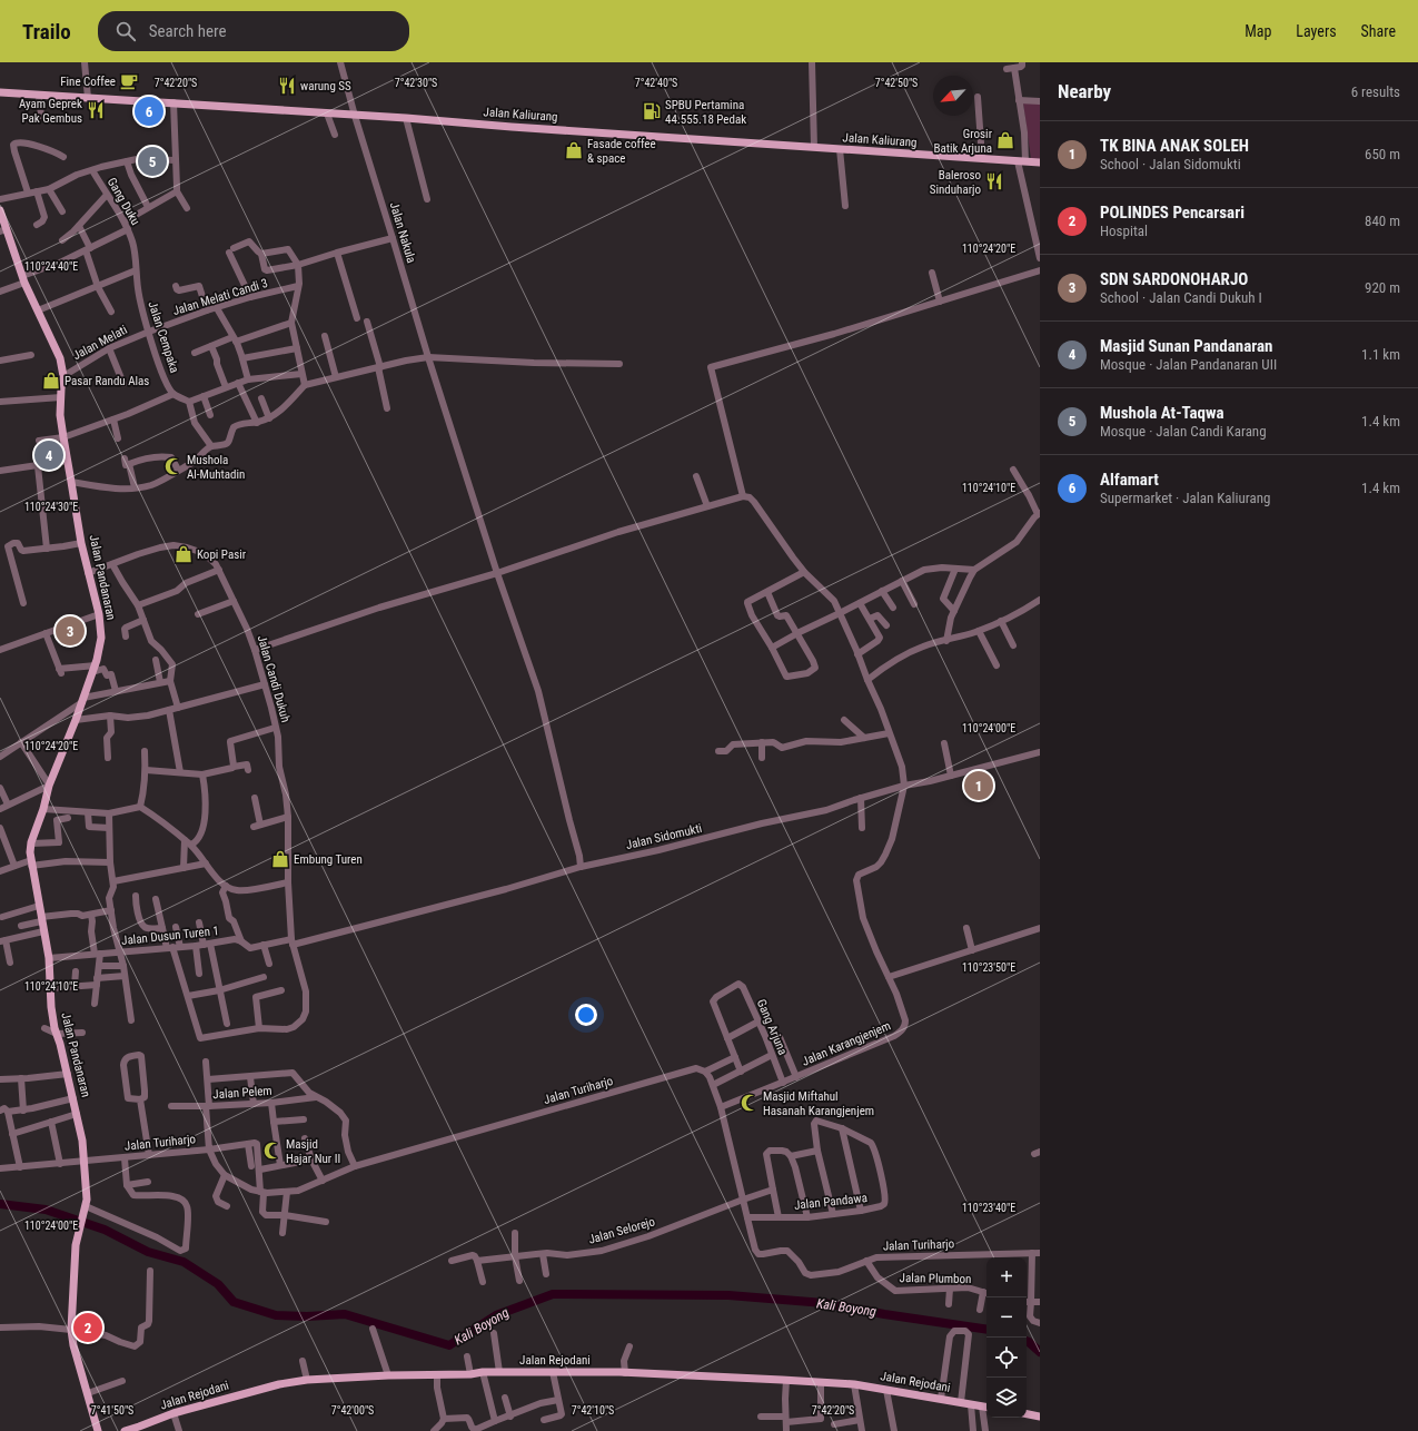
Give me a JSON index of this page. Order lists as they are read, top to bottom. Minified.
{"streets":{"main road":["Jalan Kaliurang","Jalan Pandanaran","Jalan Rejodani"],"street":["Gang Duku","Jalan Nakula","Jalan Melati Candi 3","Jalan Cempaka","Jalan Melati","Jalan Candi Dukuh","Jalan Sidomukti","Jalan Dusun Turen 1","Gang Arjuna","Jalan Karangjenjem","Jalan Turiharjo","Jalan Pelem","Jalan Pandawa","Jalan Selorejo","Jalan Plumbon"]},"crossings":[["Jalan Kaliurang","Jalan Nakula"],["Gang Duku","Jalan Cempaka"],["Jalan Nakula","Jalan Sidomukti"],["Jalan Melati Candi 3","Jalan Cempaka"],["Jalan Melati Candi 3","Jalan Melati"],["Jalan Cempaka","Jalan Melati"],["Jalan Melati","Jalan Pandanaran"],["Jalan Pandanaran","Jalan Candi Dukuh"],["Jalan Pandanaran","Jalan Dusun Turen 1"],["Jalan Pandanaran","Jalan Turiharjo"],["Jalan Candi Dukuh","Jalan Sidomukti"],["Jalan Candi Dukuh","Jalan Dusun Turen 1"],["Jalan Sidomukti","Jalan Dusun Turen 1"],["Gang Arjuna","Jalan Karangjenjem"],["Jalan Karangjenjem","Jalan Turiharjo"],["Jalan Turiharjo","Jalan Pandawa"],["Jalan Turiharjo","Jalan Selorejo"],["Jalan Turiharjo","Jalan Plumbon"]],"water":["Kali Boyong"],"places":{"cafe":["Fine Coffee"],"restaurant":["warung SS","Ayam Geprek Pak Gembus","Baleroso Sinduharjo"],"fuel station":["SPBU Pertamina 44.555.18 Pedak"],"shop":["Grosir Batik Arjuna","Fasade coffee & space","Pasar Randu Alas","Kopi Pasir","Embung Turen"],"mosque":["Mushola Al-Muhtadin","Masjid Miftahul Hasanah Karangjenjem","Masjid Hajar Nur II"]},"north":"bottom left","page":{"header":"Trailo","search":"Search here","nav":["Map","Layers","Share"],"heading":["Nearby","6 results"],"pins":["6","5","4","3","1","2"],"list":[{"mark":"1","name":"TK BINA ANAK SOLEH","note":"School · Jalan Sidomukti","value":"650 m"},{"mark":"2","name":"POLINDES Pencarsari","note":"Hospital","value":"840 m"},{"mark":"3","name":"SDN SARDONOHARJO","note":"School · Jalan Candi Dukuh I","value":"920 m"},{"mark":"4","name":"Masjid Sunan Pandanaran","note":"Mosque · Jalan Pandanaran UII","value":"1.1 km"},{"mark":"5","name":"Mushola At-Taqwa","note":"Mosque · Jalan Candi Karang","value":"1.4 km"},{"mark":"6","name":"Alfamart","note":"Supermarket · Jalan Kaliurang","value":"1.4 km"}],"map_buttons":["+","−"]},"coordinates":["7°42'40\"S","7°42'50\"S","7°42'20\"S","7°42'30\"S","110°24'20\"E","110°24'40\"E","110°24'10\"E","110°24'30\"E","110°24'00\"E","110°23'50\"E","110°23'40\"E","7°41'50\"S","7°42'00\"S","7°42'10\"S"]}
